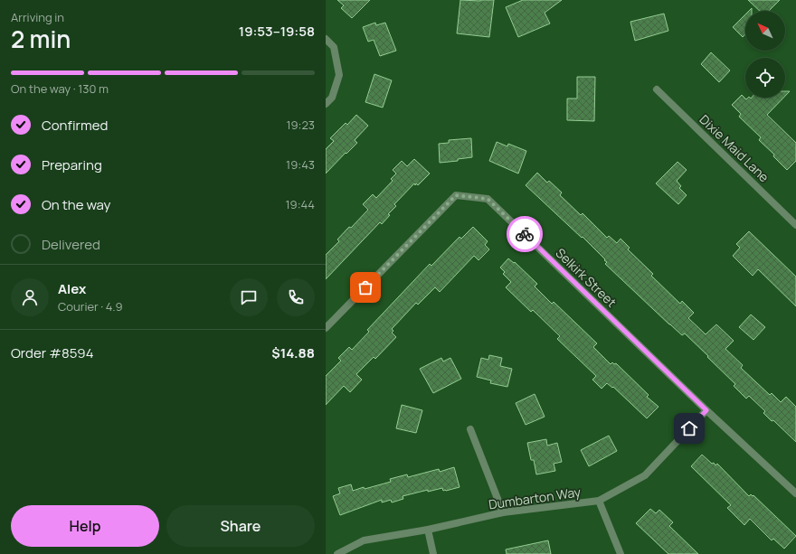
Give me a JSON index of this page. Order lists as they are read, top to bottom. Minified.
{"streets":{"street":["Dixie Maid Lane","Selkirk Street","Dumbarton Way"]},"crossings":[["Selkirk Street","Dumbarton Way"]],"north":"top left","page":{"heading":["2 min","Arriving in","19:53–19:58"],"panel":["Alex","Courier · 4.9","Order #8594","$14.88"],"bar":"On the way · 130 m","list":[["Confirmed","19:23"],["Preparing","19:43"],["On the way","19:44"],"Delivered"],"buttons":["Help","Share"]}}
